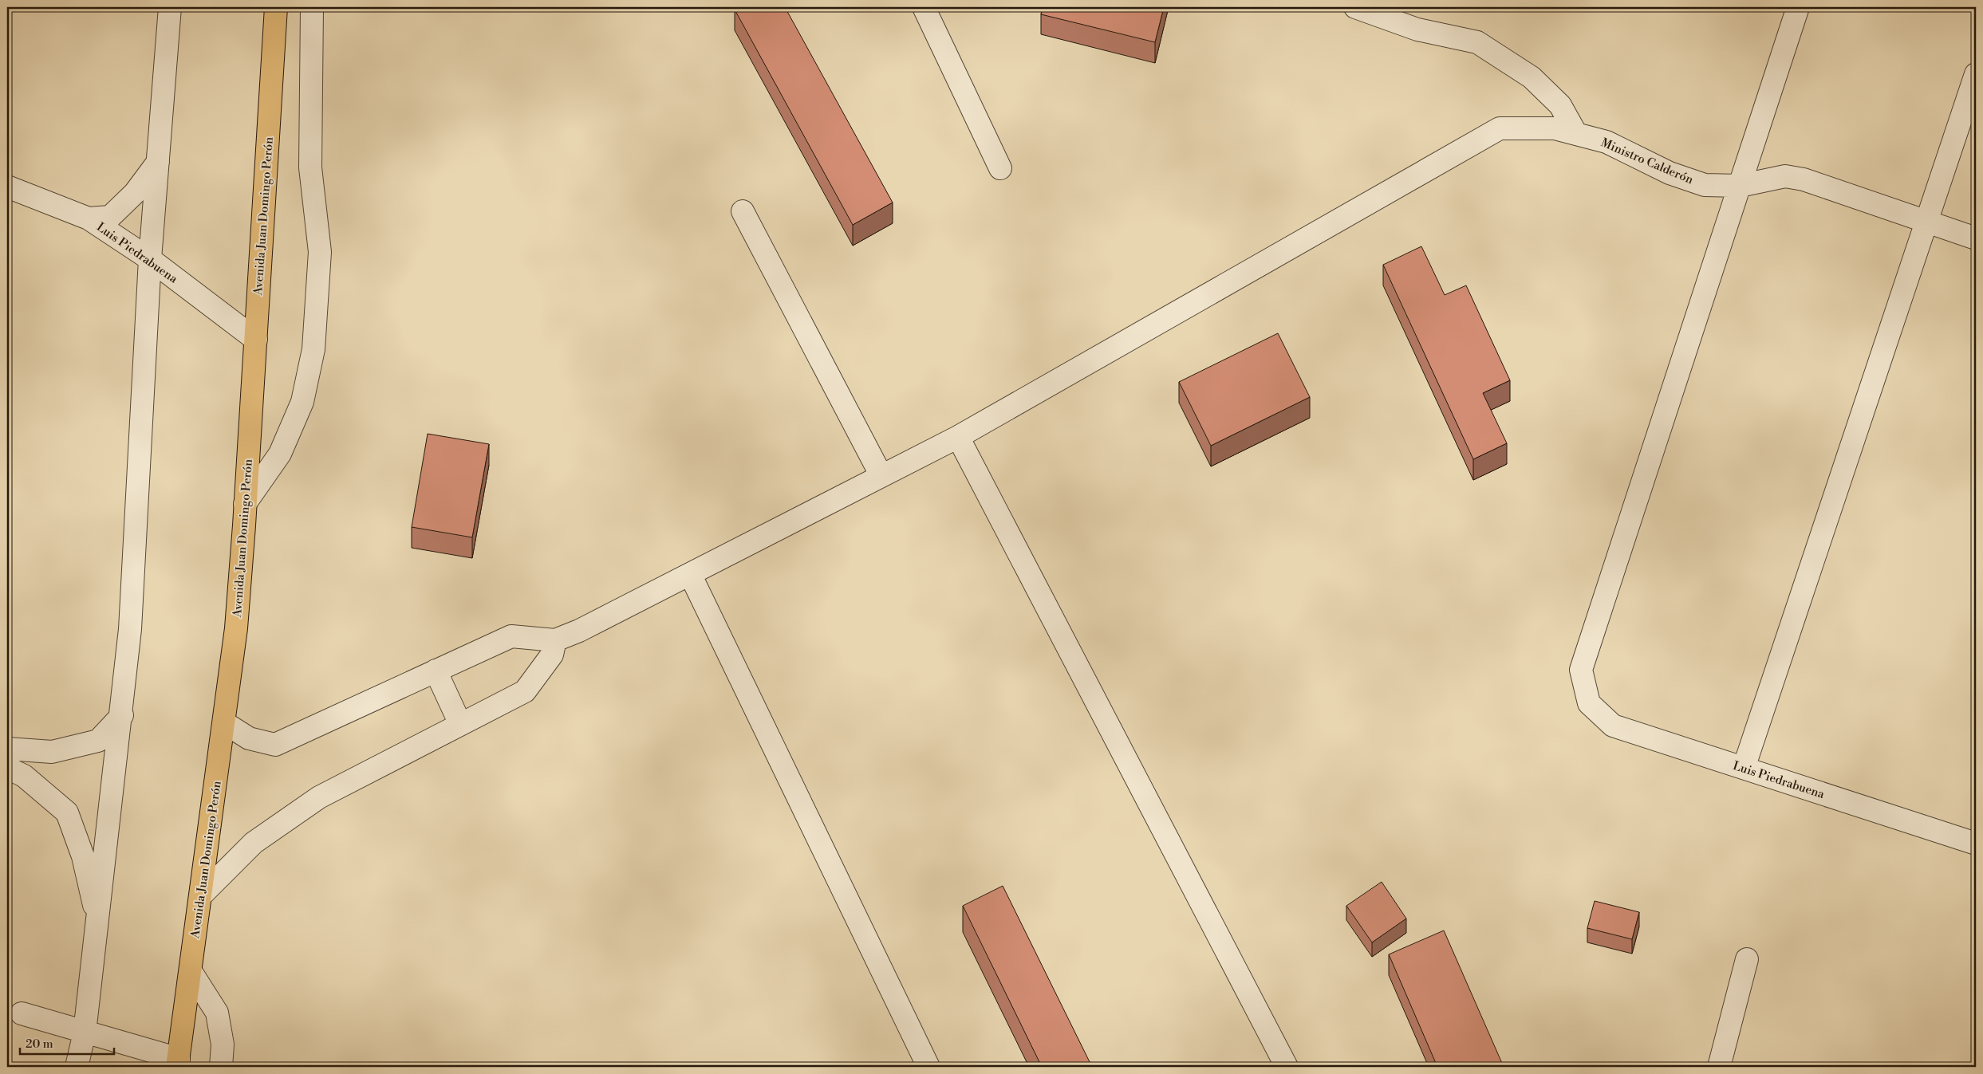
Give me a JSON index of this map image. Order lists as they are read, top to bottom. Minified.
{"streets":{"main road":["Avenida Juan Domingo Perón"],"street":["Ministro Calderón","Luis Piedrabuena"]},"crossings":[["Ministro Calderón","Luis Piedrabuena"],["Avenida Juan Domingo Perón","Luis Piedrabuena"]],"scale_bar":"20 m"}
